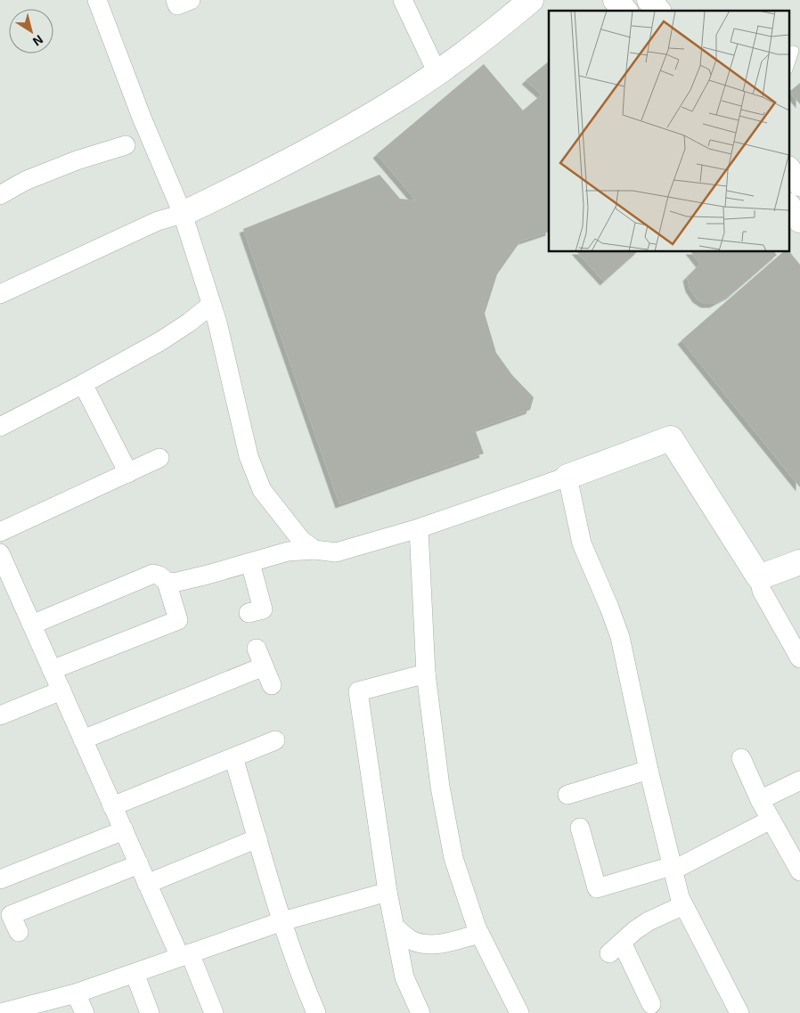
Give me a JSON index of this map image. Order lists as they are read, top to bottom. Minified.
{"north":"bottom right"}
